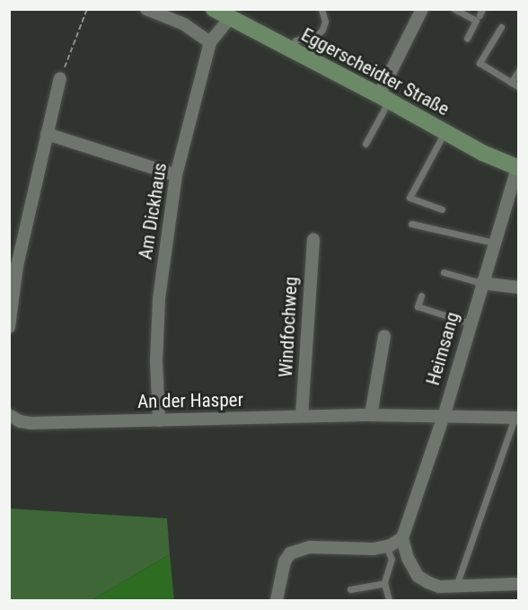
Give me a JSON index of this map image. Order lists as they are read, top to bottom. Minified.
{"streets":{"street":["Eggerscheidter Straße","Am Dickhaus","Windfochweg","Heimsang","An der Hasper"]},"crossings":[["Eggerscheidter Straße","Am Dickhaus"],["Eggerscheidter Straße","Heimsang"],["Am Dickhaus","An der Hasper"],["Windfochweg","An der Hasper"],["Heimsang","An der Hasper"]]}
